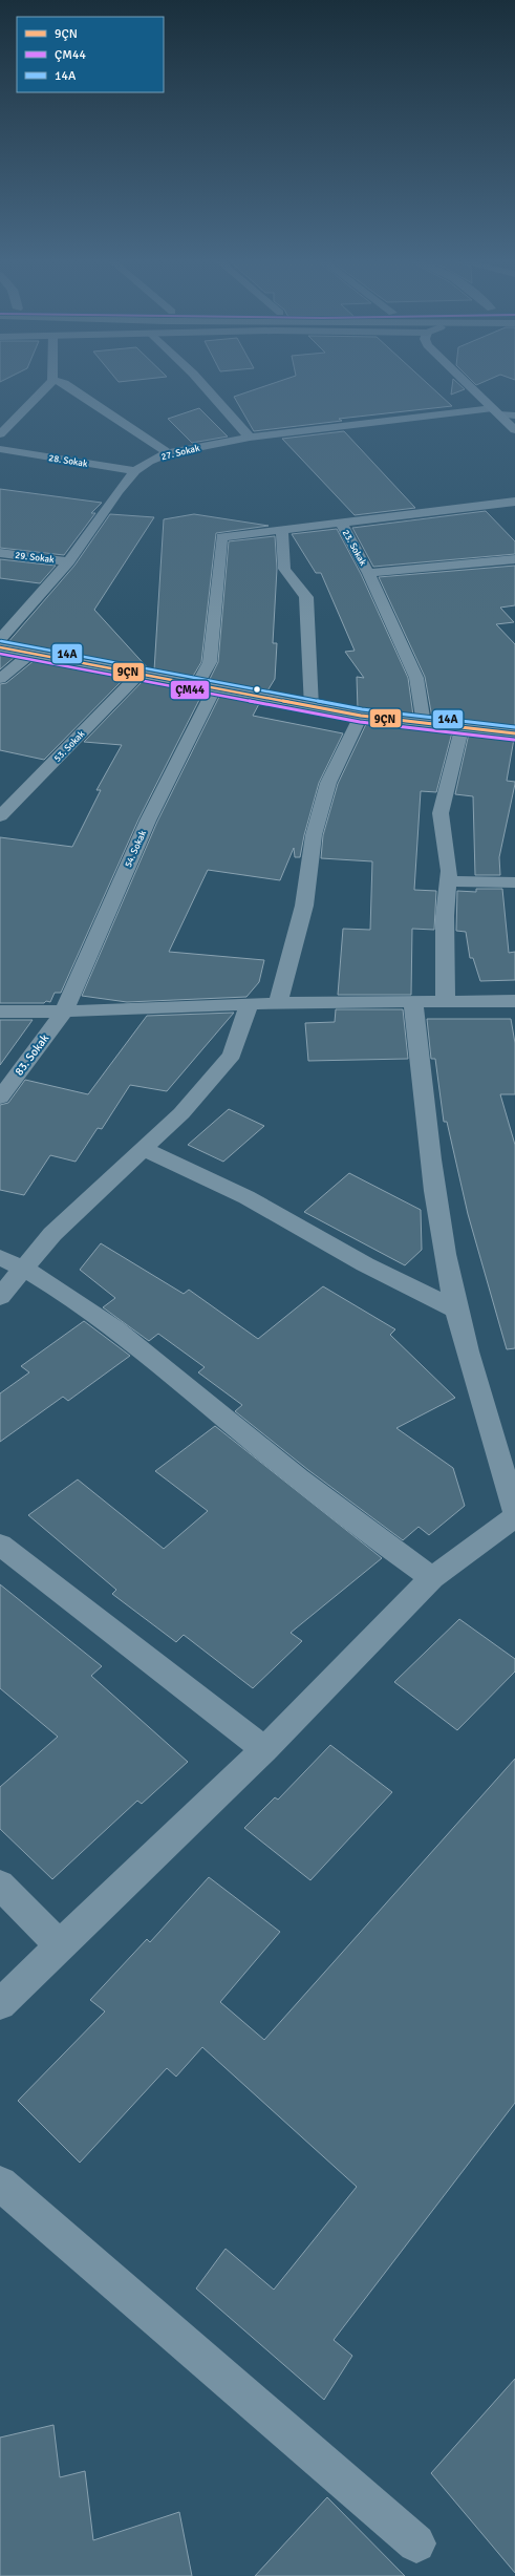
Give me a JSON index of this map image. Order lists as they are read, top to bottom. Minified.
{"streets":{"street":["27. Sokak","28. Sokak","23. Sokak","29. Sokak","53. Sokak","54. Sokak","83. Sokak"]},"crossings":[["27. Sokak","28. Sokak"],["27. Sokak","29. Sokak"],["54. Sokak","83. Sokak"]],"lines":["transit line 14A","transit line 9ÇN","transit line ÇM44"],"legend":["9ÇN","ÇM44","14A"]}
